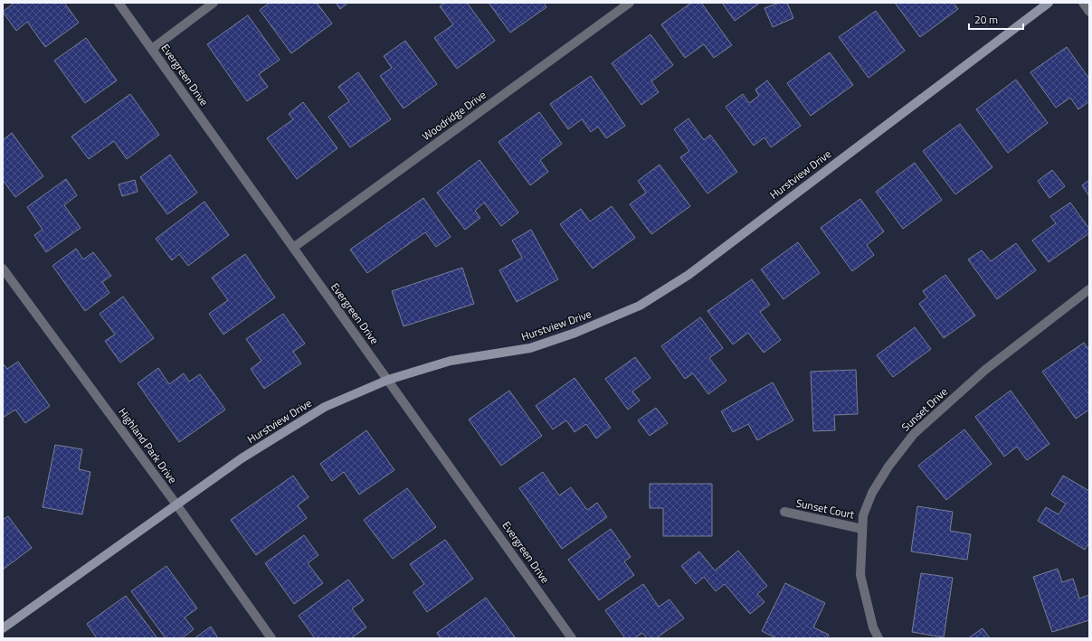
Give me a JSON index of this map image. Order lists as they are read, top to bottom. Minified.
{"streets":{"street":["Evergreen Drive","Woodridge Drive","Hurstview Drive","Sunset Drive","Highland Park Drive","Sunset Court"]},"crossings":[["Evergreen Drive","Woodridge Drive"],["Evergreen Drive","Hurstview Drive"],["Hurstview Drive","Highland Park Drive"],["Sunset Drive","Sunset Court"]],"scale_bar":"20 m"}
